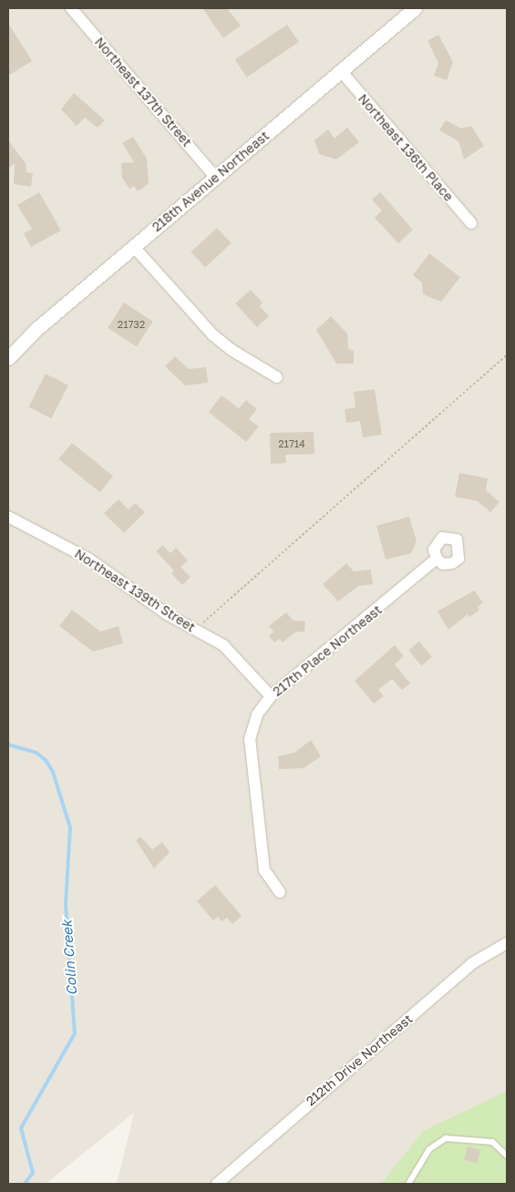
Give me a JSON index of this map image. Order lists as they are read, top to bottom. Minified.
{"streets":{"street":["Northeast 137th Street","Northeast 136th Place","218th Avenue Northeast","Northeast 139th Street","217th Place Northeast","212th Drive Northeast"]},"crossings":[["Northeast 137th Street","218th Avenue Northeast"],["Northeast 136th Place","218th Avenue Northeast"],["Northeast 139th Street","217th Place Northeast"]],"water":["Colin Creek"],"house_numbers":["21732","21714"]}
